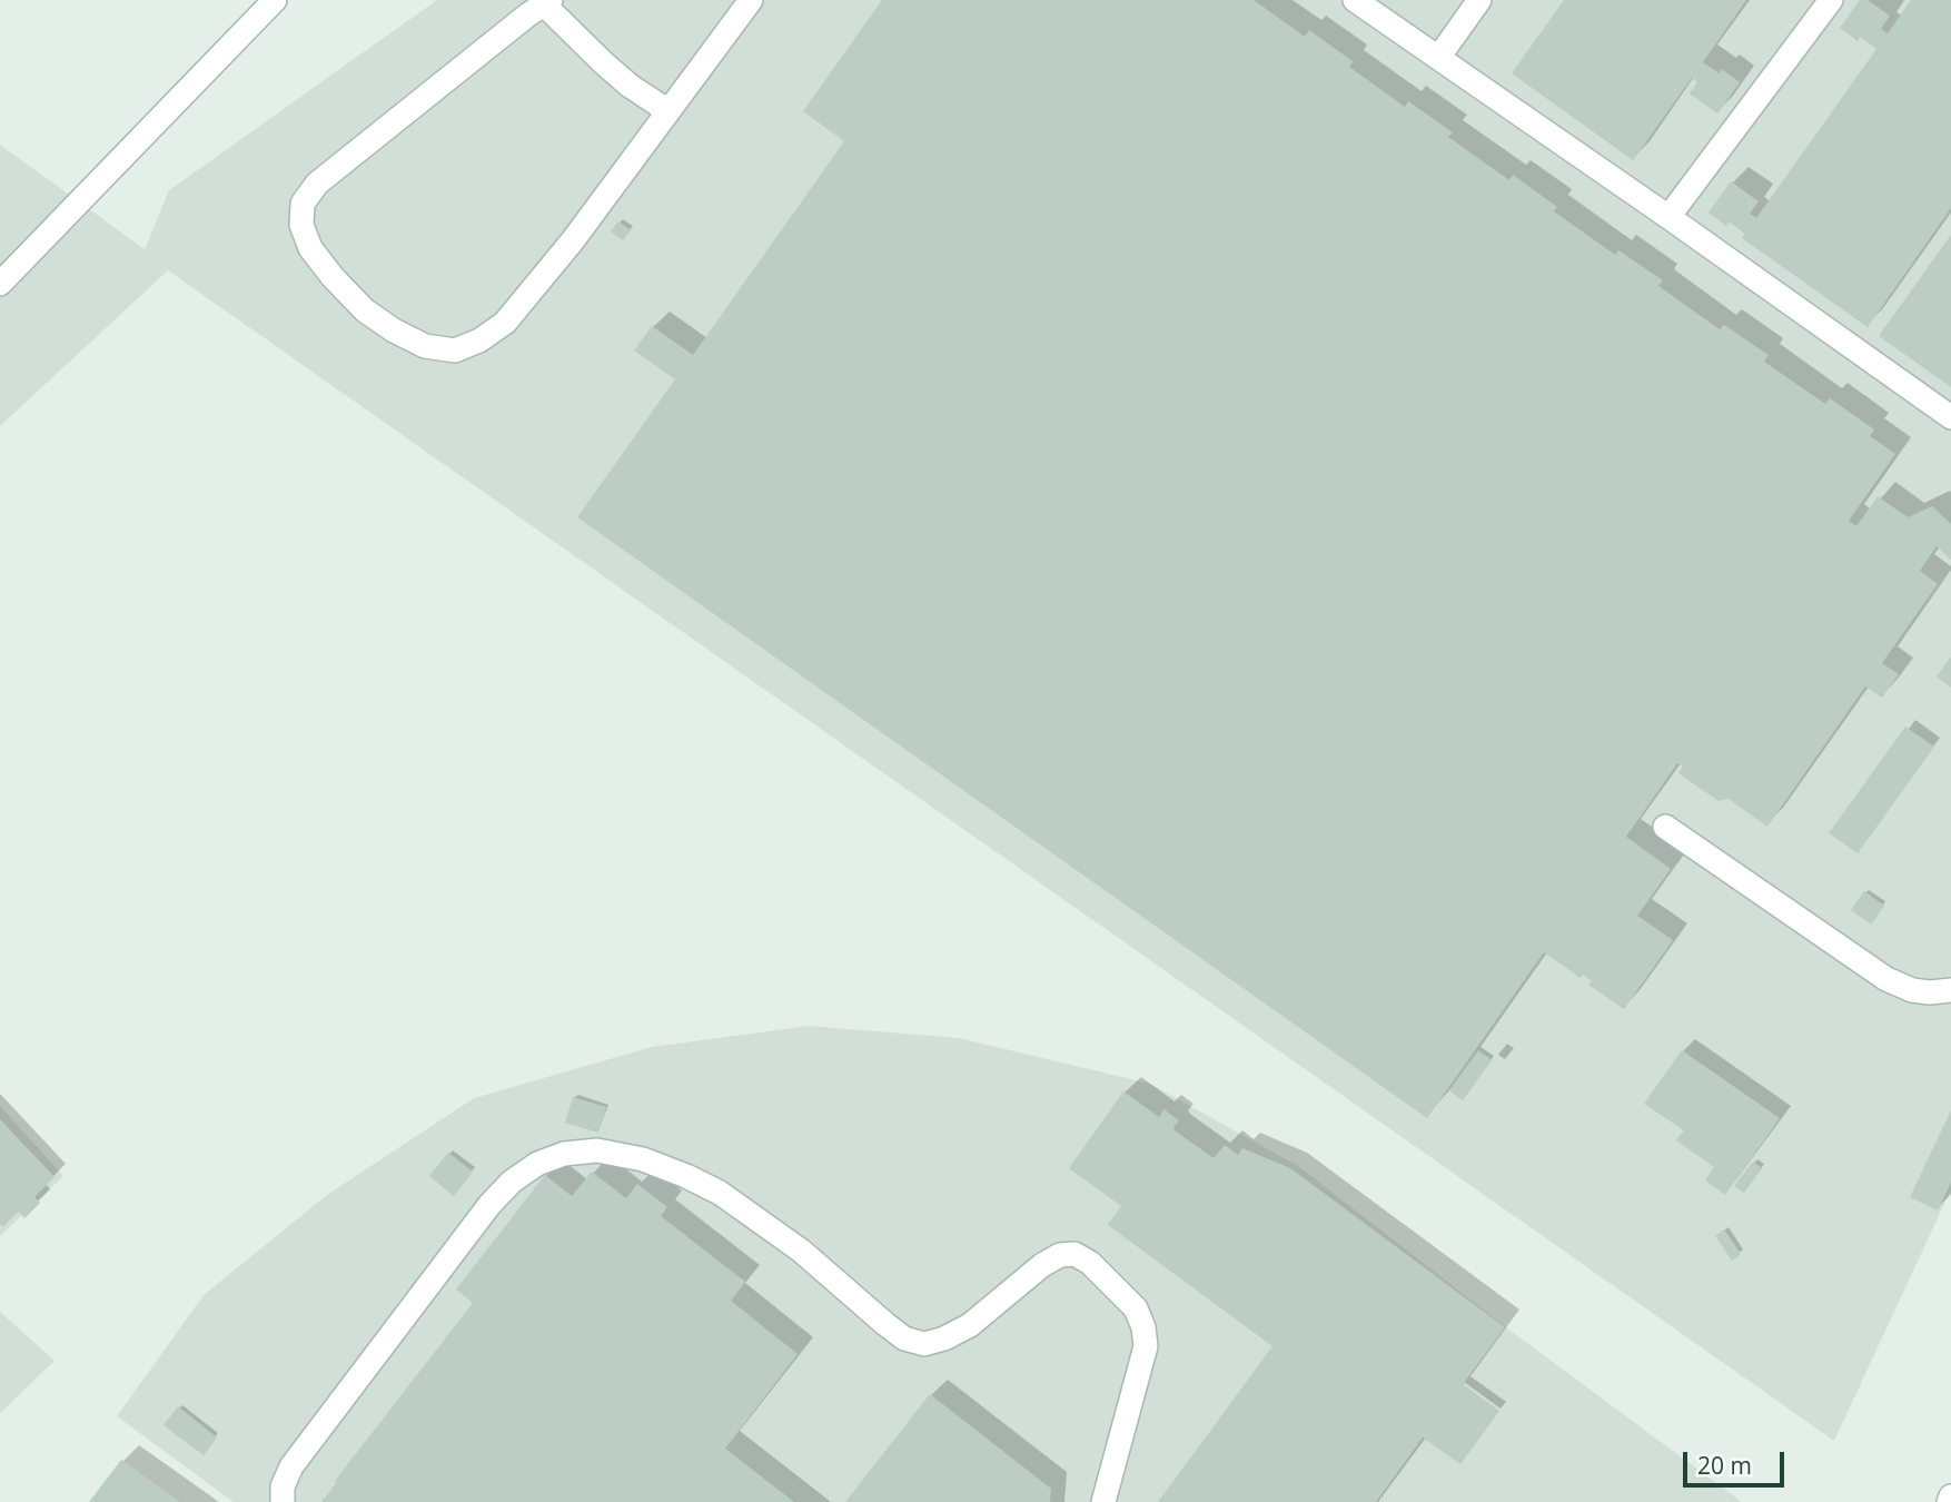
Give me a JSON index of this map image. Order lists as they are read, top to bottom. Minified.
{"scale_bar":"20 m"}
